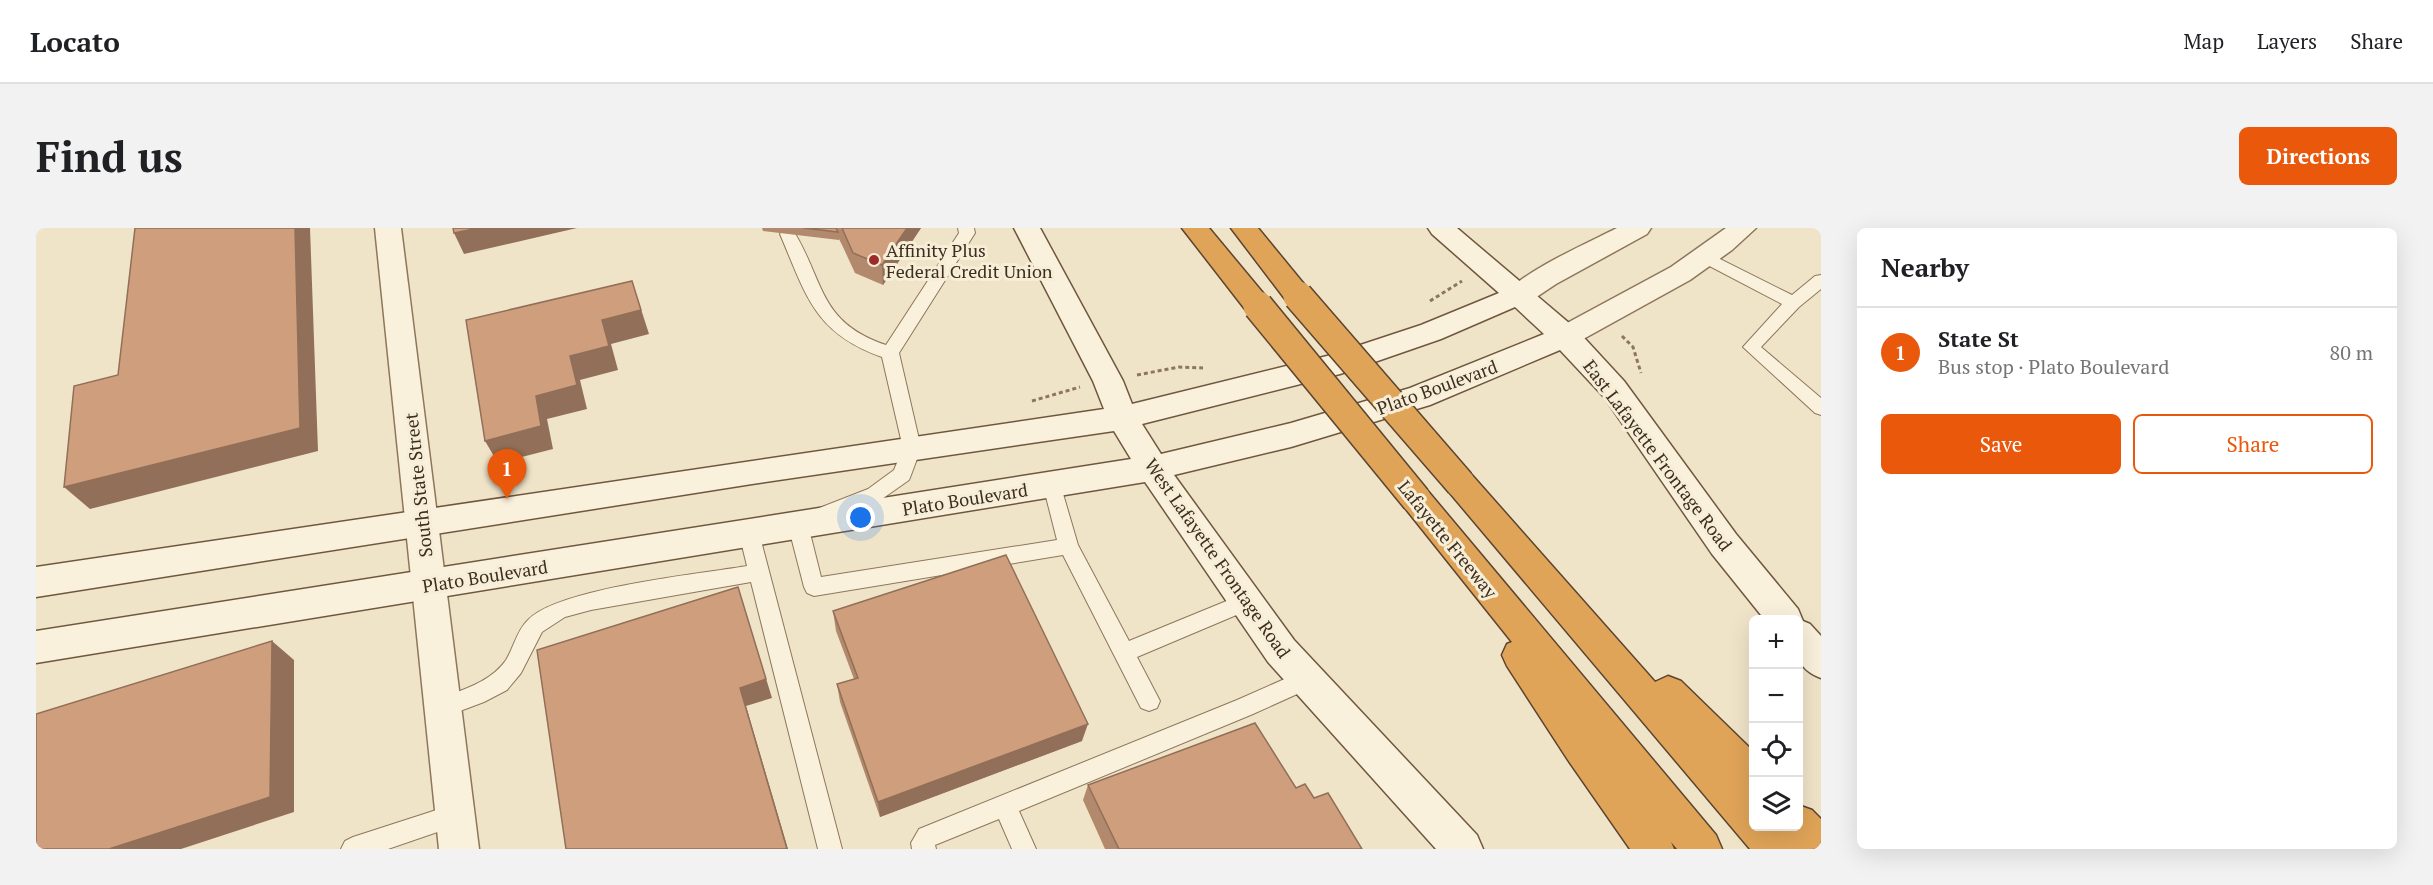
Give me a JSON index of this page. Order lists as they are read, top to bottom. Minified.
{"streets":{"highway":["Lafayette Freeway"],"main road":["Plato Boulevard","East Lafayette Frontage Road","South State Street","West Lafayette Frontage Road"]},"crossings":[["Plato Boulevard","East Lafayette Frontage Road"],["Plato Boulevard","South State Street"],["Plato Boulevard","West Lafayette Frontage Road"]],"places":["Affinity Plus Federal Credit Union"],"page":{"header":"Locato","nav":["Map","Layers","Share"],"buttons":["Directions",["Save","Share"]],"title":"Find us","heading":"Nearby","list":[{"mark":"1","name":"State St","note":"Bus stop · Plato Boulevard","value":"80 m"}],"pins":"1","map_buttons":["+","−"]}}
